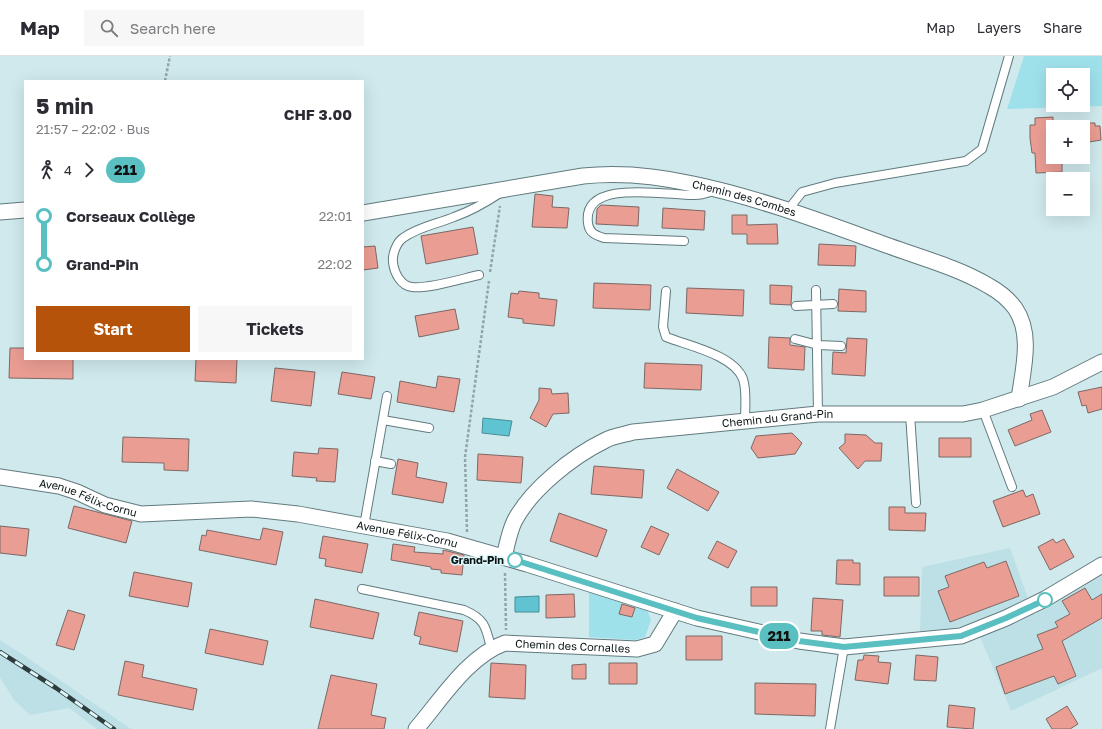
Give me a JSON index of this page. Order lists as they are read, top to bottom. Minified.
{"streets":{"street":["Chemin des Combes","Chemin du Grand-Pin","Avenue Félix-Cornu","Chemin des Cornalles"]},"crossings":[["Chemin des Combes","Chemin du Grand-Pin"],["Chemin du Grand-Pin","Avenue Félix-Cornu"],["Avenue Félix-Cornu","Chemin des Cornalles"]],"places":["Grand-Pin"],"lines":["bus line 211"],"page":{"header":"Map","search":"Search here","nav":["Map","Layers","Share"],"on_map":"211","map_buttons":["+","−"],"heading":["5 min","21:57 – 22:02 · Bus","CHF 3.00"],"legs":["4","211"],"list":[{"name":"Corseaux Collège","value":"22:01"},{"name":"Grand-Pin","value":"22:02"}],"buttons":["Start","Tickets"]}}
